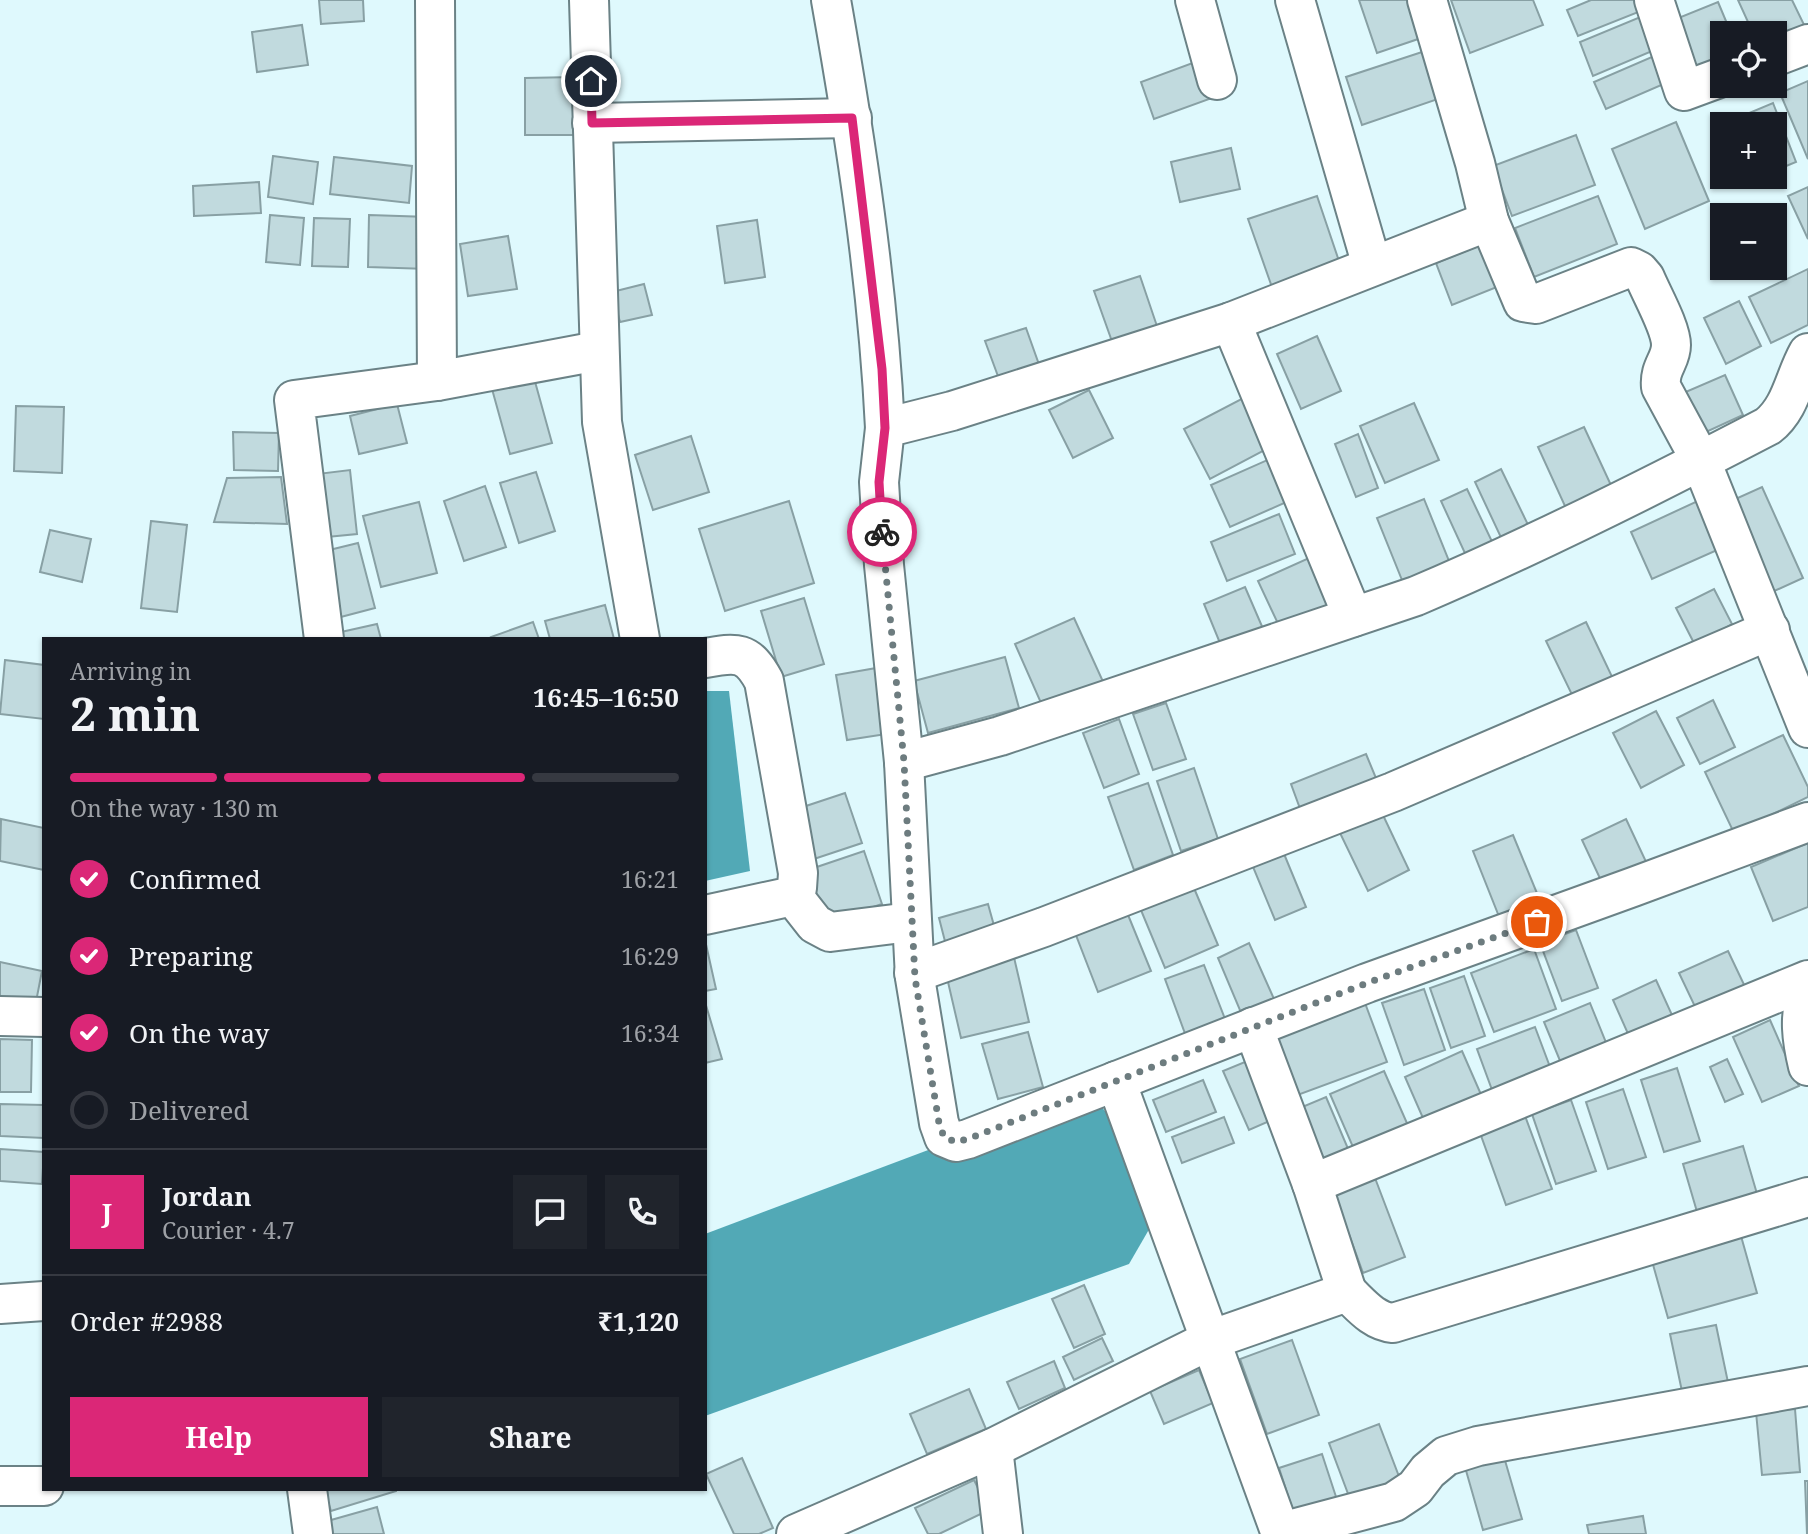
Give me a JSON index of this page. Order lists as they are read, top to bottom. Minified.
{"page":{"map_buttons":["+","−"],"heading":["2 min","Arriving in","16:45–16:50"],"panel":["Jordan","Courier · 4.7","Order #2988","₹1,120"],"bar":"On the way · 130 m","list":[["Confirmed","16:21"],["Preparing","16:29"],["On the way","16:34"],"Delivered"],"round":"J","buttons":["Help","Share"]}}
